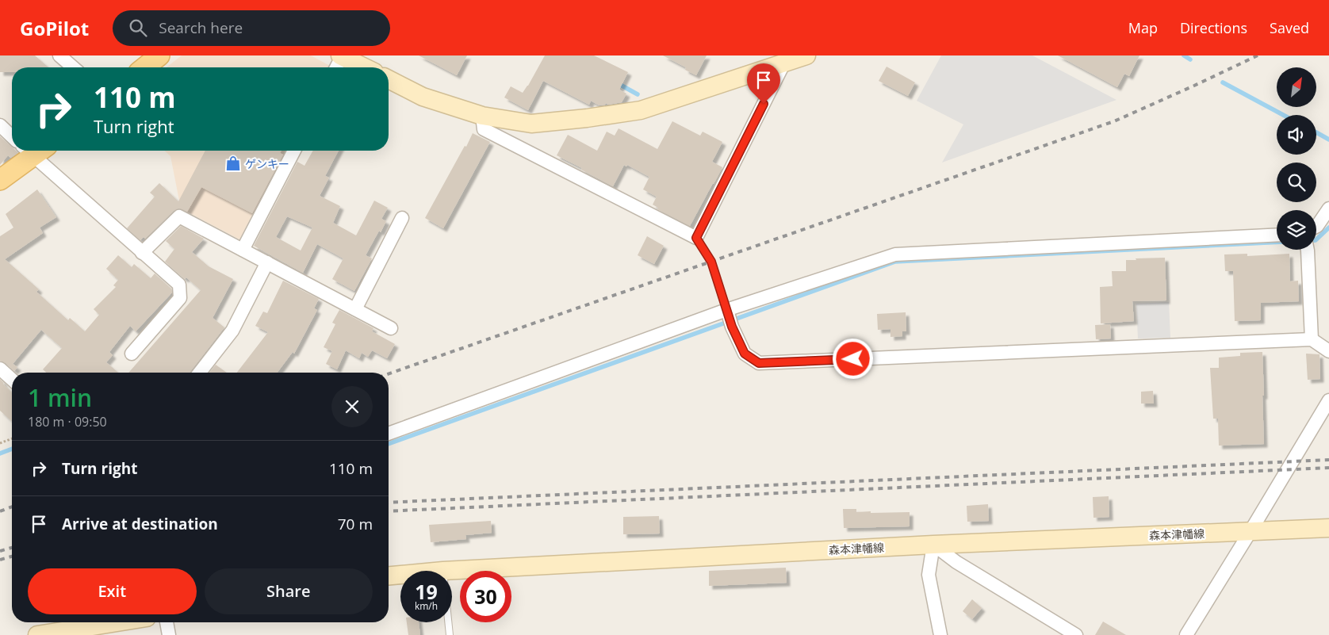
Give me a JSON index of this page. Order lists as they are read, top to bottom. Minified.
{"streets":{"main road":["森本津幡線"]},"places":{"shop":["ゲンキー"]},"north":"top right","page":{"header":"GoPilot","search":"Search here","nav":["Map","Directions","Saved"],"turn":["110 m","Turn right"],"heading":["1 min","180 m · 09:50"],"list":[{"name":"Turn right","value":"110 m"},{"name":"Arrive at destination","value":"70 m"}],"buttons":["Exit","Share"],"speed":"19 km/h","limit":"30"}}
